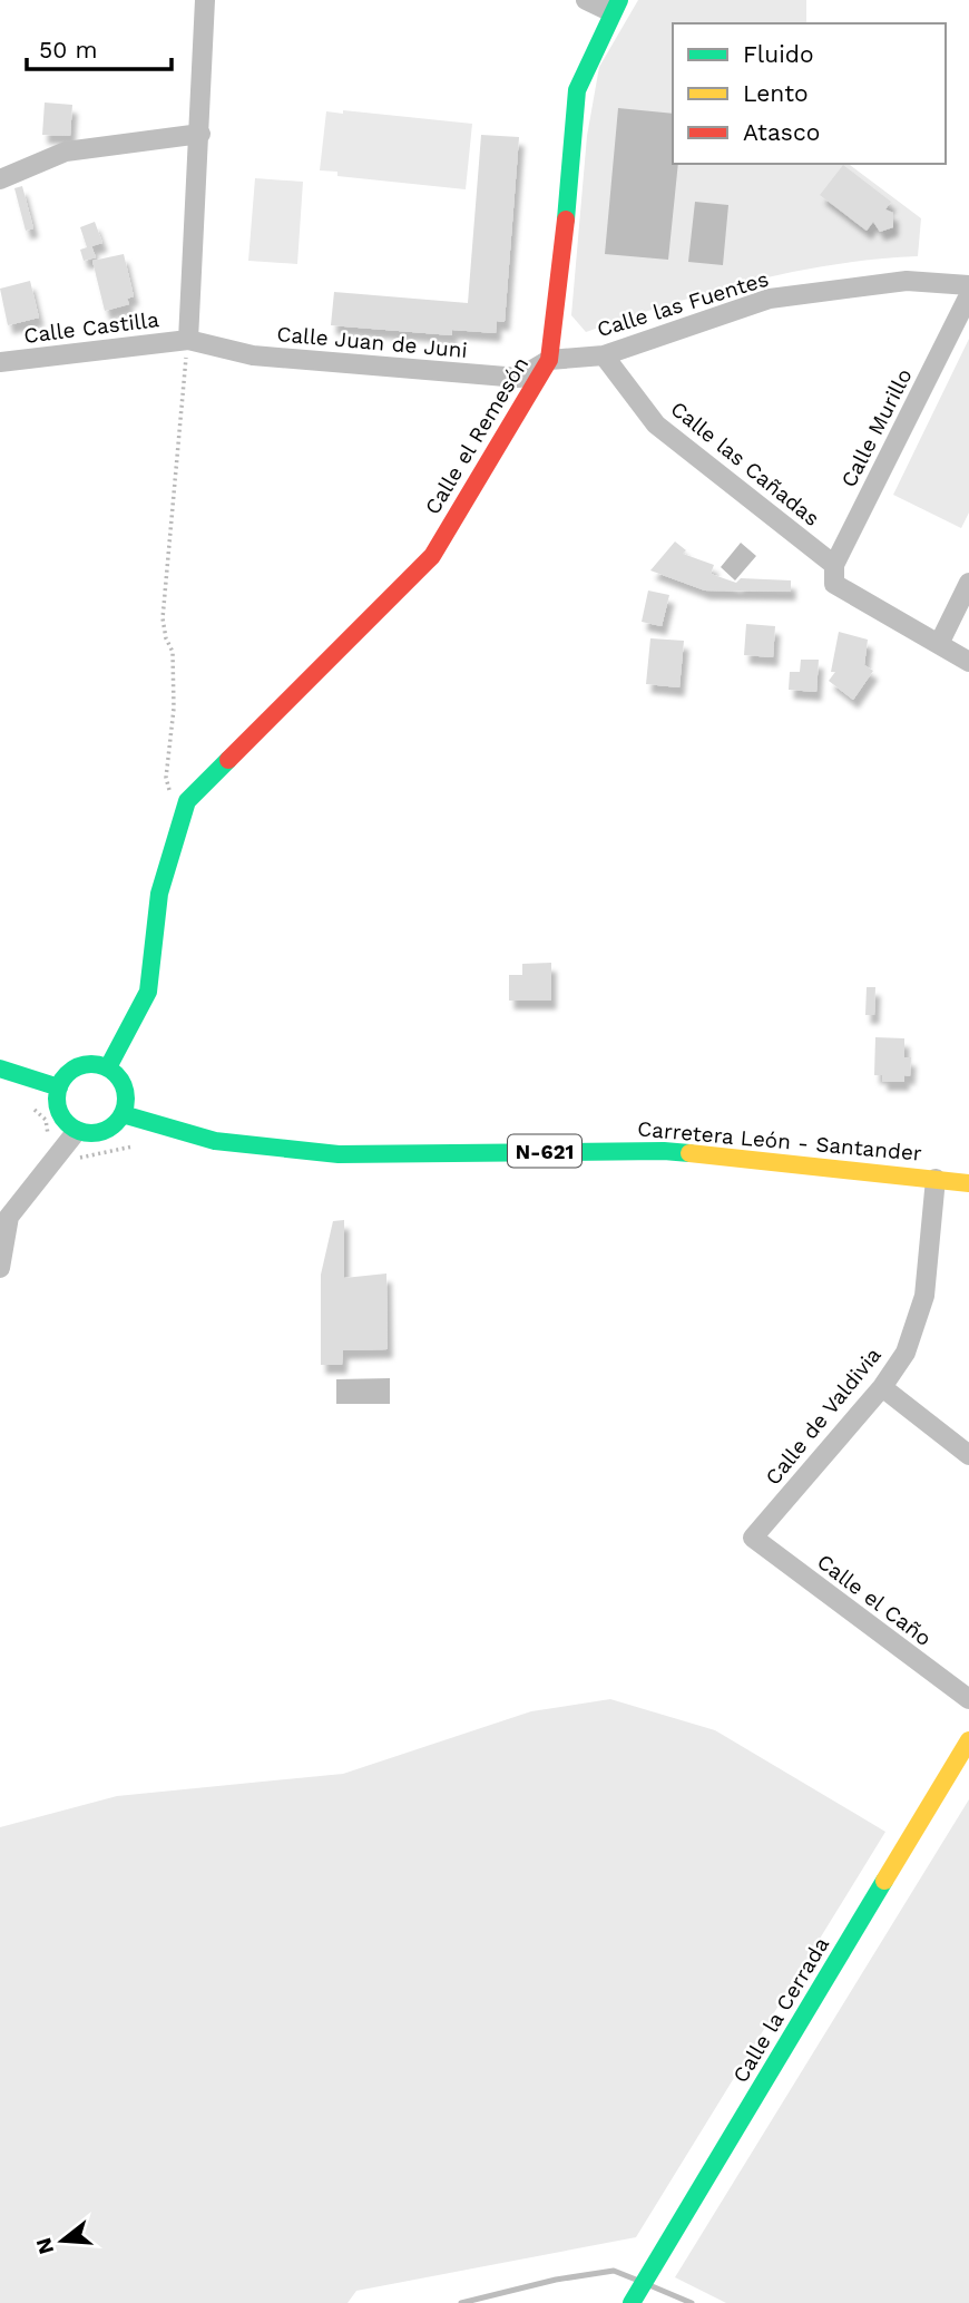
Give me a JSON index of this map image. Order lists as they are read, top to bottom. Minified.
{"streets":{"main road":["Calle el Remesón","Carretera León - Santander","N-621","Calle la Cerrada"],"street":["Calle las Fuentes","Calle Castilla","Calle Juan de Juni","Calle Murillo","Calle las Cañadas","Calle de Valdivia","Calle el Caño"]},"crossings":[["Calle las Fuentes","Calle Juan de Juni"],["Calle las Fuentes","Calle el Remesón"],["Calle las Fuentes","Calle las Cañadas"],["Calle Castilla","Calle Juan de Juni"],["Calle Juan de Juni","Calle el Remesón"],["Calle Murillo","Calle las Cañadas"],["Carretera León - Santander","Calle de Valdivia"],["Calle de Valdivia","Calle el Caño"]],"legend":["Fluido","Lento","Atasco"],"scale_bar":"50 m","north":"left"}
